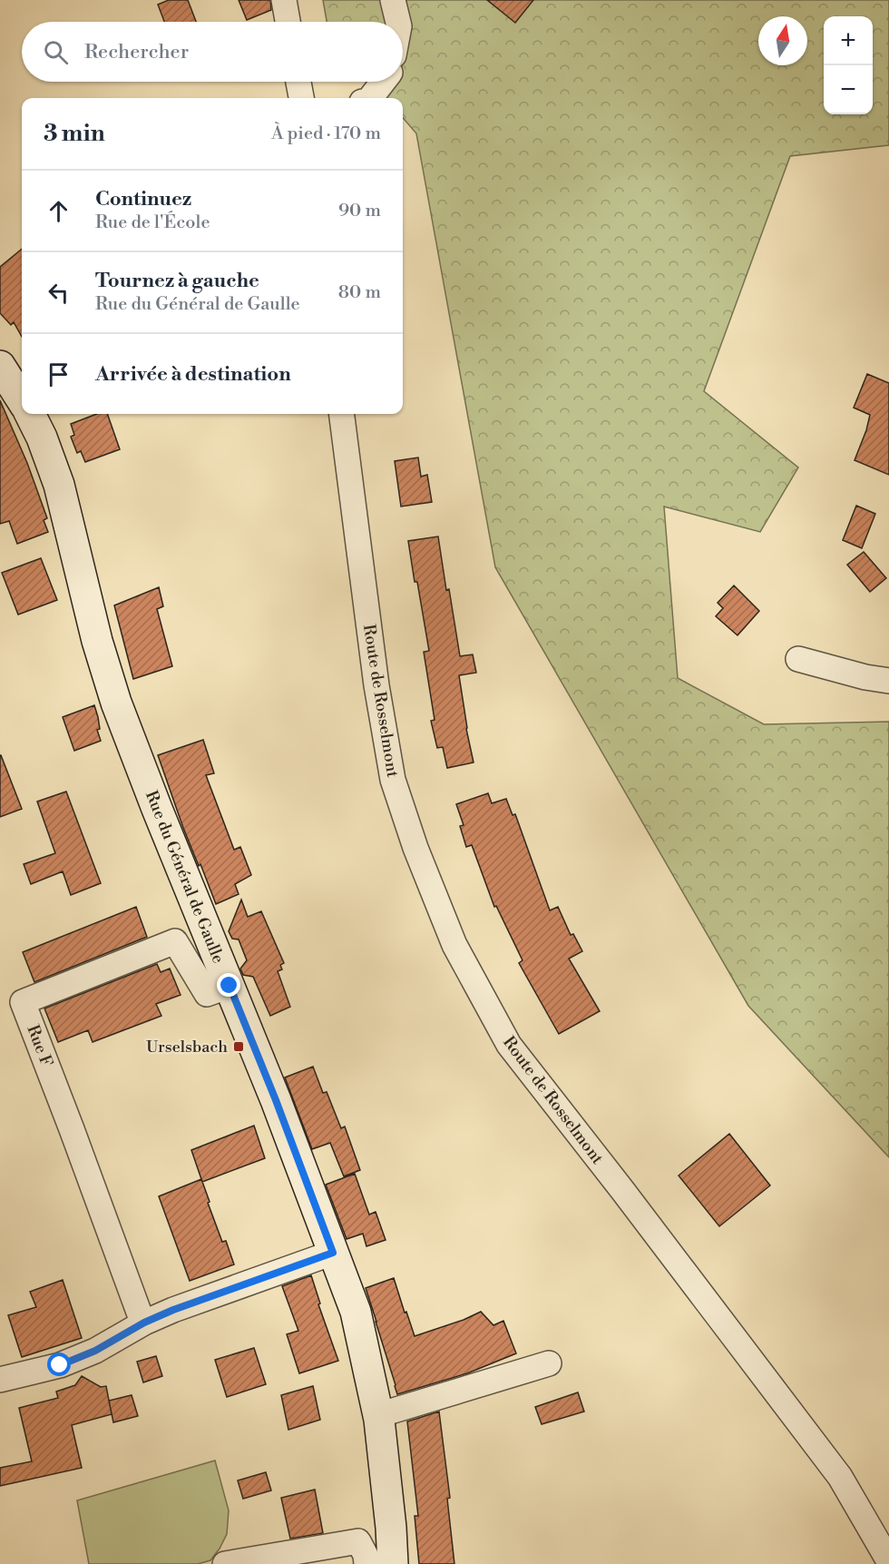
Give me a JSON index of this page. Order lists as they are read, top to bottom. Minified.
{"streets":{"main road":["Rue du Général de Gaulle"],"street":["Route de Rosselmont","Rue F"]},"crossings":[["Rue du Général de Gaulle","Rue F"]],"places":{"transit":["Urselsbach"]},"north":"top","page":{"map_buttons":["+","−"],"search":"Rechercher","heading":["3 min","À pied · 170 m"],"list":[["Continuez","Rue de l'École","90 m"],["Tournez à gauche","Rue du Général de Gaulle","80 m"],"Arrivée à destination"]}}
